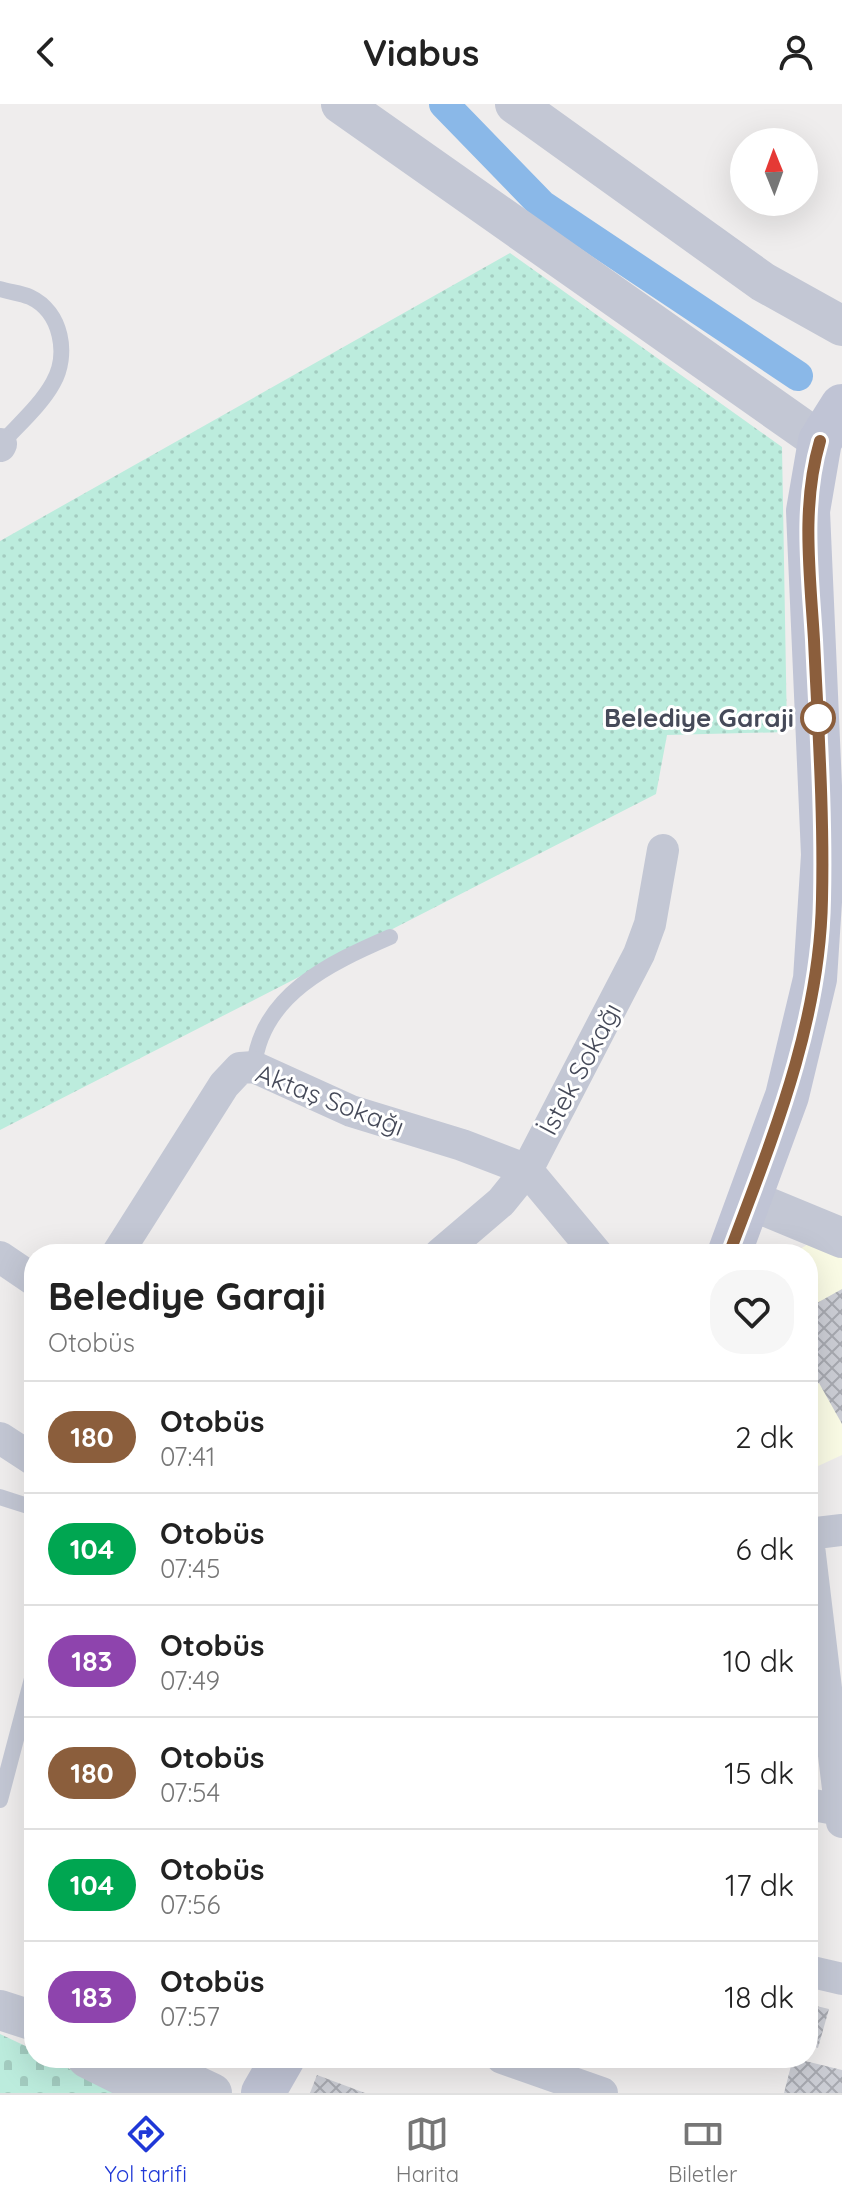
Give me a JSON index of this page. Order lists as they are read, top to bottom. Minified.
{"streets":{"street":["İstek Sokağı","Aktaş Sokağı"]},"crossings":[["İstek Sokağı","Aktaş Sokağı"]],"places":["Belediye Garaji"],"lines":["bus line 180"],"north":"top","page":{"header":"Viabus","heading":["Belediye Garaji","Otobüs"],"list":[{"mark":"180","name":"Otobüs","note":"07:41","value":"2 dk"},{"mark":"104","name":"Otobüs","note":"07:45","value":"6 dk"},{"mark":"183","name":"Otobüs","note":"07:49","value":"10 dk"},{"mark":"180","name":"Otobüs","note":"07:54","value":"15 dk"},{"mark":"104","name":"Otobüs","note":"07:56","value":"17 dk"},{"mark":"183","name":"Otobüs","note":"07:57","value":"18 dk"}],"tabs":["Yol tarifi","Harita","Biletler"]}}
